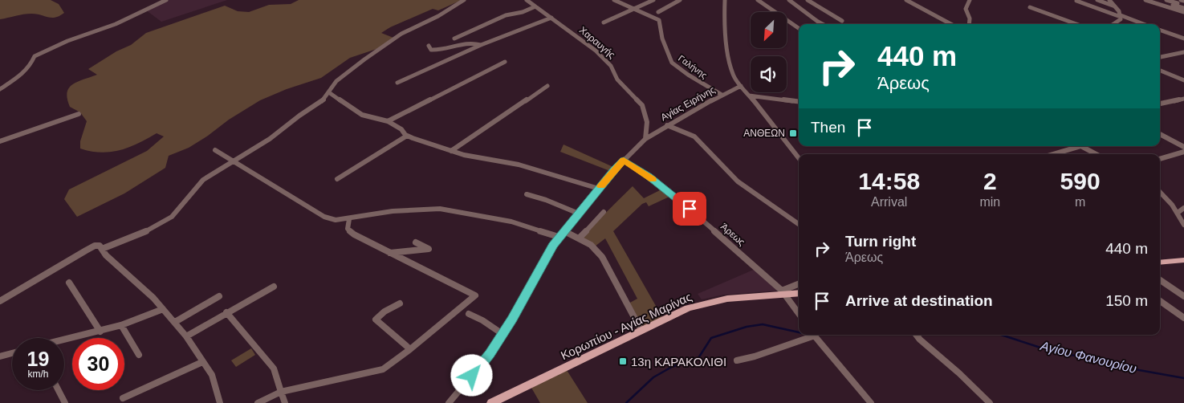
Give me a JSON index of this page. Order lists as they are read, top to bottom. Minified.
{"streets":{"main road":["Κορωπίου - Αγίας Μαρίνας"],"street":["Χαραυγής","Γαλήνης","Αγίας Ειρήνης","Άρεως"]},"crossings":[["Χαραυγής","Αγίας Ειρήνης"],["Γαλήνης","Αγίας Ειρήνης"],["Άρεως","Κορωπίου - Αγίας Μαρίνας"]],"water":["Αγίου Φανουρίου"],"places":{"transit":["ΑΝΘΕΩΝ","13η ΚΑΡΑΚΟΛΙΘΙ"]},"north":"bottom left","page":{"turn":["440 m","Άρεως"],"then":"Then","eta":["14:58","Arrival","2","min","590","m"],"list":[{"name":"Turn right","note":"Άρεως","value":"440 m"},{"name":"Arrive at destination","value":"150 m"}],"speed":"19 km/h","limit":"30"}}
